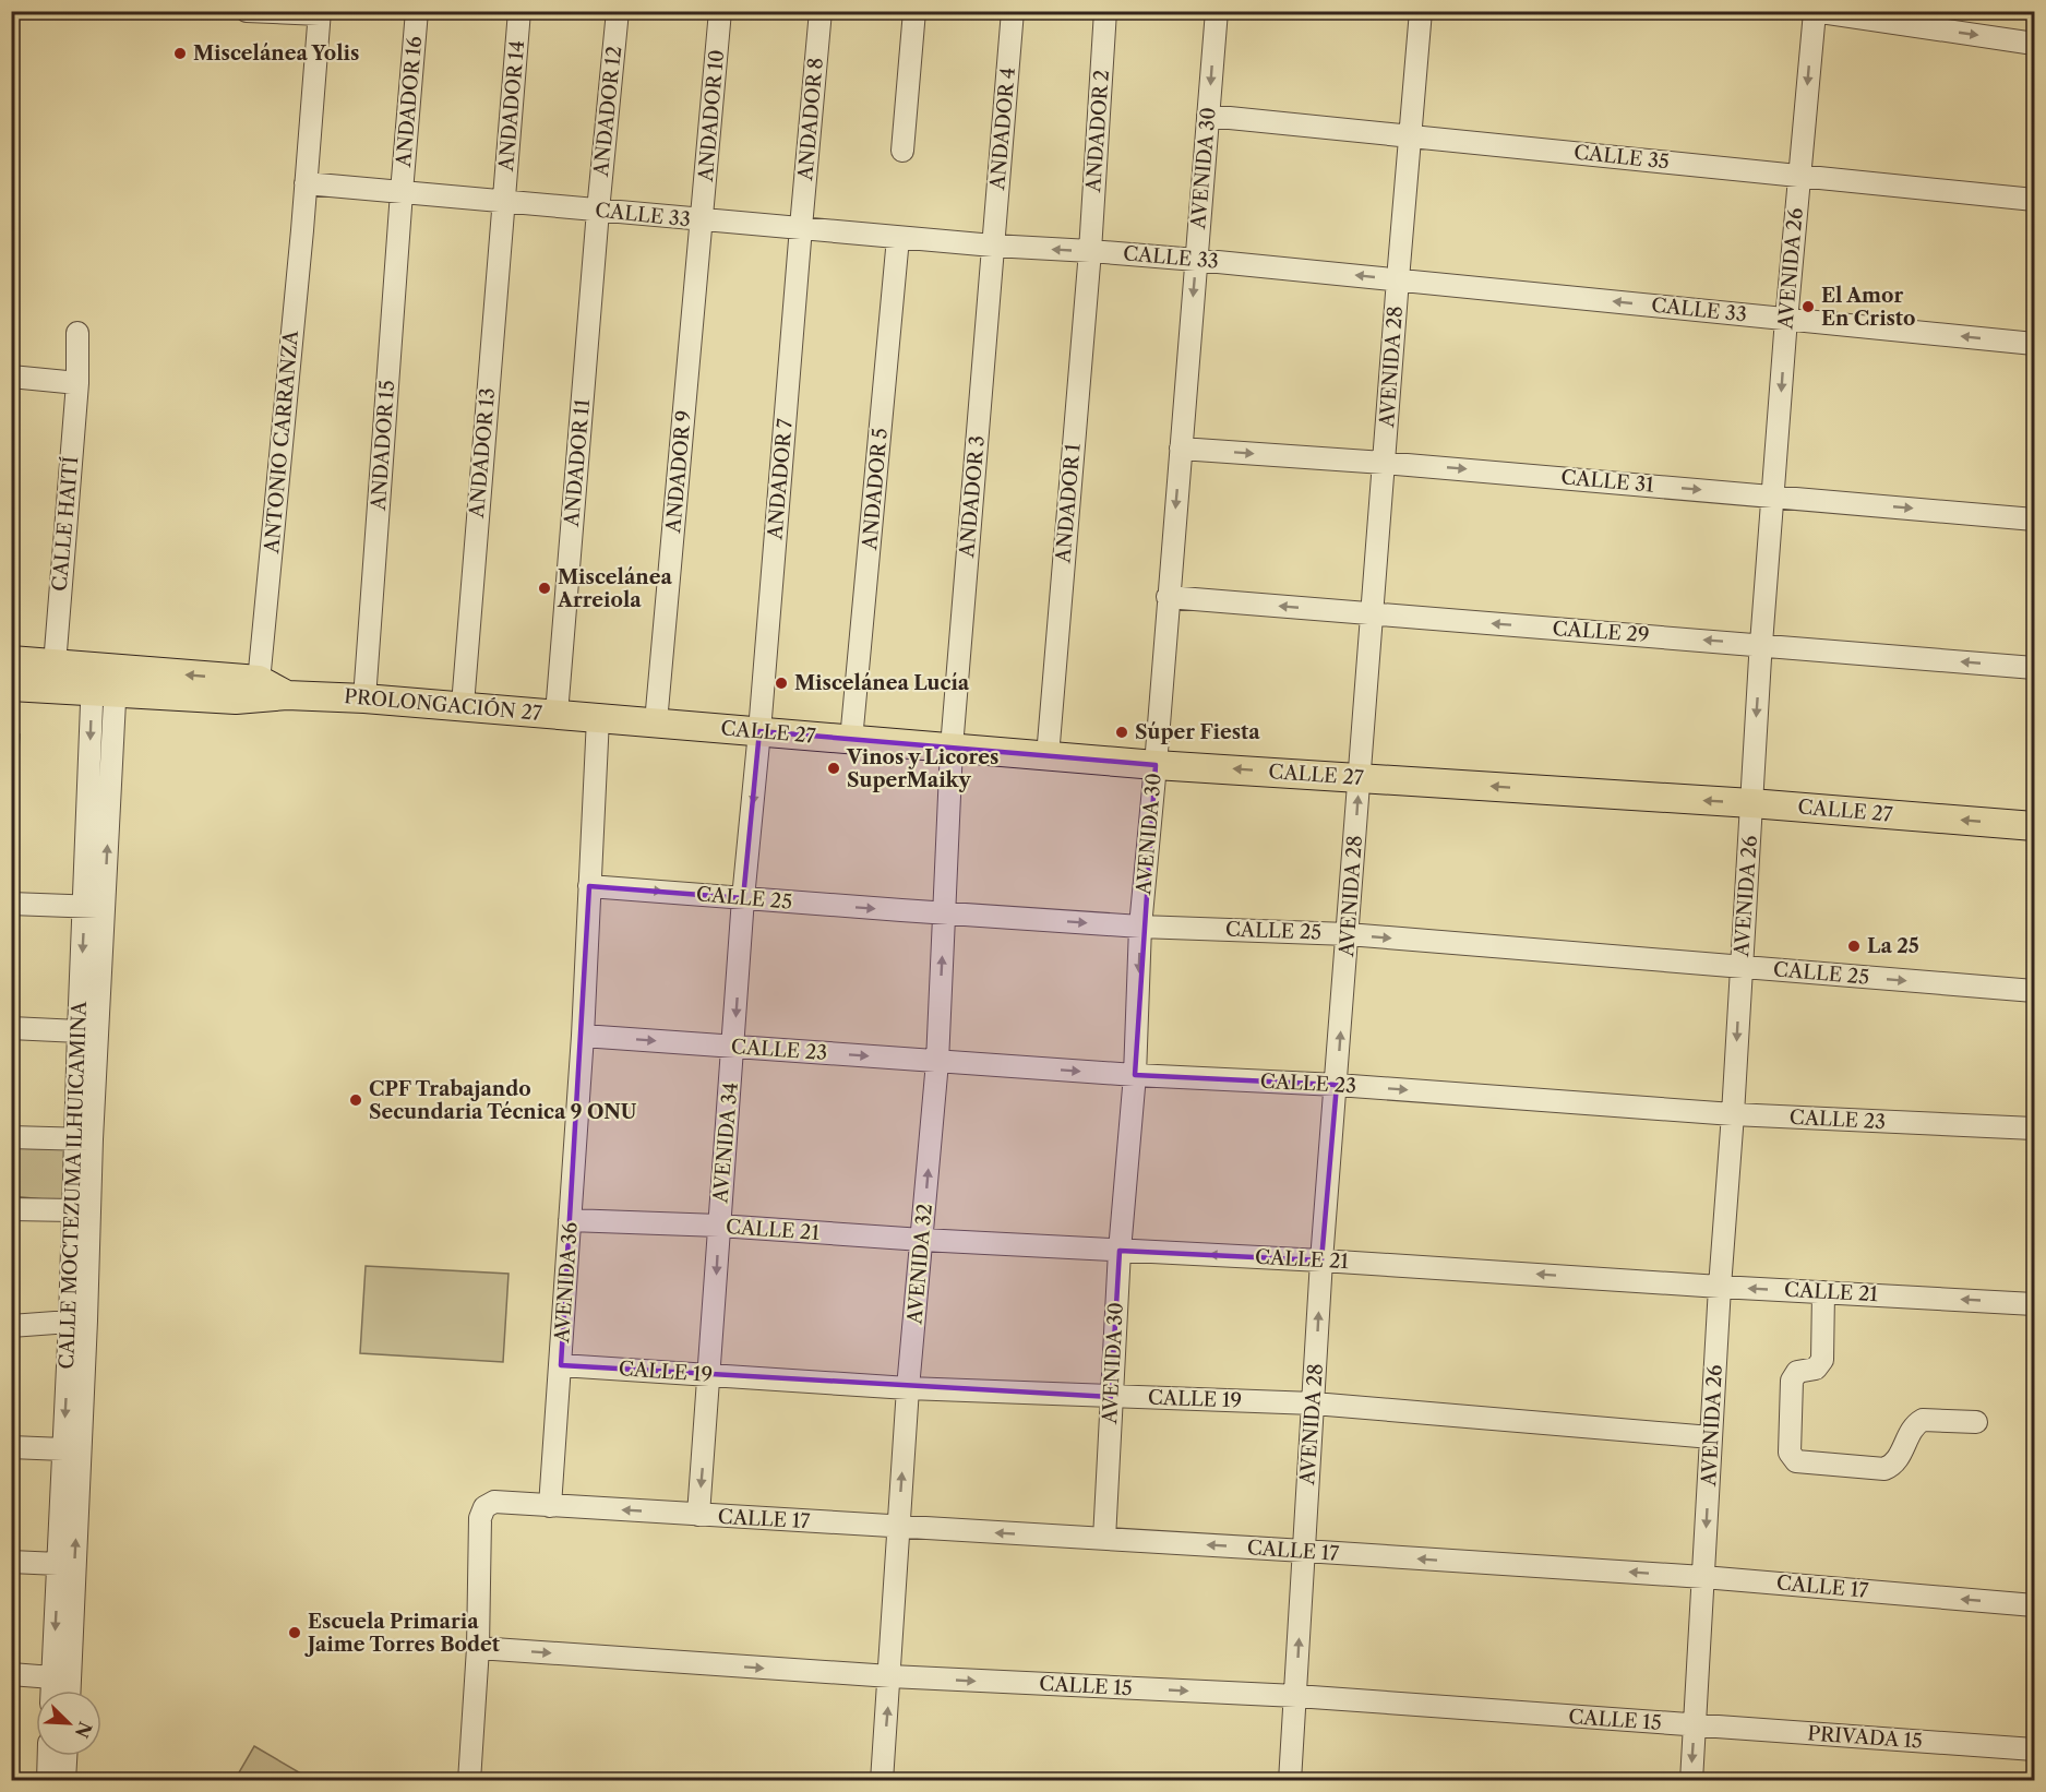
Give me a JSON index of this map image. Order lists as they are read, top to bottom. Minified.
{"streets":{"main road":["PROLONGACIÓN 27","CALLE 27"],"street":["ANDADOR 16","ANDADOR 14","ANDADOR 12","ANDADOR 10","ANDADOR 8","ANDADOR 4","ANDADOR 2","CALLE 35","AVENIDA 30","CALLE 33","AVENIDA 26","AVENIDA 28","ANTONIO CARRANZA","ANDADOR 15","ANDADOR 13","ANDADOR 11","ANDADOR 9","ANDADOR 7","CALLE 31","ANDADOR 5","ANDADOR 3","ANDADOR 1","CALLE HAITÍ","CALLE 29","CALLE 25","CALLE 23","AVENIDA 34","CALLE MOCTEZUMA ILHUICAMINA","CALLE 21","AVENIDA 32","AVENIDA 36","CALLE 19","CALLE 17","CALLE 15","PRIVADA 15"]},"crossings":[["ANDADOR 16","CALLE 33"],["ANDADOR 16","ANDADOR 15"],["ANDADOR 14","CALLE 33"],["ANDADOR 14","ANDADOR 13"],["ANDADOR 12","CALLE 33"],["ANDADOR 12","ANDADOR 11"],["ANDADOR 10","CALLE 33"],["ANDADOR 10","ANDADOR 9"],["ANDADOR 8","CALLE 33"],["ANDADOR 8","ANDADOR 7"],["ANDADOR 4","CALLE 33"],["ANDADOR 4","ANDADOR 3"],["ANDADOR 2","CALLE 33"],["ANDADOR 2","ANDADOR 1"],["CALLE 35","AVENIDA 30"],["CALLE 35","AVENIDA 26"],["CALLE 35","AVENIDA 28"],["AVENIDA 30","CALLE 33"],["AVENIDA 30","CALLE 31"],["AVENIDA 30","CALLE 29"],["AVENIDA 30","CALLE 27"],["AVENIDA 30","CALLE 25"],["AVENIDA 30","CALLE 23"],["AVENIDA 30","CALLE 21"],["AVENIDA 30","CALLE 19"],["AVENIDA 30","CALLE 17"],["CALLE 33","AVENIDA 26"],["CALLE 33","AVENIDA 28"],["CALLE 33","ANTONIO CARRANZA"],["CALLE 33","ANDADOR 15"],["CALLE 33","ANDADOR 13"],["CALLE 33","ANDADOR 11"],["CALLE 33","ANDADOR 9"],["CALLE 33","ANDADOR 7"],["CALLE 33","ANDADOR 5"],["CALLE 33","ANDADOR 3"],["CALLE 33","ANDADOR 1"],["AVENIDA 26","CALLE 31"],["AVENIDA 26","CALLE 29"],["AVENIDA 26","CALLE 27"],["AVENIDA 26","CALLE 25"],["AVENIDA 26","CALLE 23"],["AVENIDA 26","CALLE 21"],["AVENIDA 26","CALLE 19"],["AVENIDA 26","CALLE 17"],["AVENIDA 26","CALLE 15"],["AVENIDA 26","PRIVADA 15"],["AVENIDA 28","CALLE 31"],["AVENIDA 28","CALLE 29"],["AVENIDA 28","CALLE 27"],["AVENIDA 28","CALLE 25"],["AVENIDA 28","CALLE 23"],["AVENIDA 28","CALLE 21"],["AVENIDA 28","CALLE 19"],["AVENIDA 28","CALLE 17"],["AVENIDA 28","CALLE 15"],["ANTONIO CARRANZA","PROLONGACIÓN 27"],["ANDADOR 15","PROLONGACIÓN 27"],["ANDADOR 13","PROLONGACIÓN 27"],["ANDADOR 11","PROLONGACIÓN 27"],["ANDADOR 9","CALLE 27"],["ANDADOR 7","CALLE 27"],["ANDADOR 7","AVENIDA 34"],["ANDADOR 5","CALLE 27"],["ANDADOR 3","CALLE 27"],["ANDADOR 3","AVENIDA 32"],["ANDADOR 1","CALLE 27"],["CALLE HAITÍ","PROLONGACIÓN 27"],["PROLONGACIÓN 27","CALLE 27"],["PROLONGACIÓN 27","CALLE MOCTEZUMA ILHUICAMINA"],["PROLONGACIÓN 27","AVENIDA 36"],["CALLE 27","AVENIDA 34"],["CALLE 27","AVENIDA 32"],["CALLE 27","AVENIDA 36"],["CALLE 25","AVENIDA 34"],["CALLE 25","AVENIDA 32"],["CALLE 25","AVENIDA 36"],["CALLE 23","AVENIDA 34"],["CALLE 23","AVENIDA 32"],["CALLE 23","AVENIDA 36"],["AVENIDA 34","CALLE 21"],["AVENIDA 34","CALLE 19"],["AVENIDA 34","CALLE 17"],["CALLE 21","AVENIDA 32"],["CALLE 21","AVENIDA 36"],["AVENIDA 32","CALLE 19"],["AVENIDA 32","CALLE 17"],["AVENIDA 32","CALLE 15"],["AVENIDA 36","CALLE 19"],["AVENIDA 36","CALLE 17"],["CALLE 15","PRIVADA 15"]],"one_way":["AVENIDA 30","CALLE 33","AVENIDA 26","CALLE 31","CALLE 29","CALLE 27","CALLE 25","CALLE 23","AVENIDA 34","CALLE 21","AVENIDA 32","CALLE 17","CALLE 15"],"places":["Miscelánea Yolis","El Amor En Cristo","Miscelánea Arreiola","Miscelánea Lucía","Súper Fiesta","Vinos y Licores SuperMaiky","La 25","CPF Trabajando Secundaria Técnica 9 ONU","Escuela Primaria Jaime Torres Bodet"],"north":"bottom right"}
